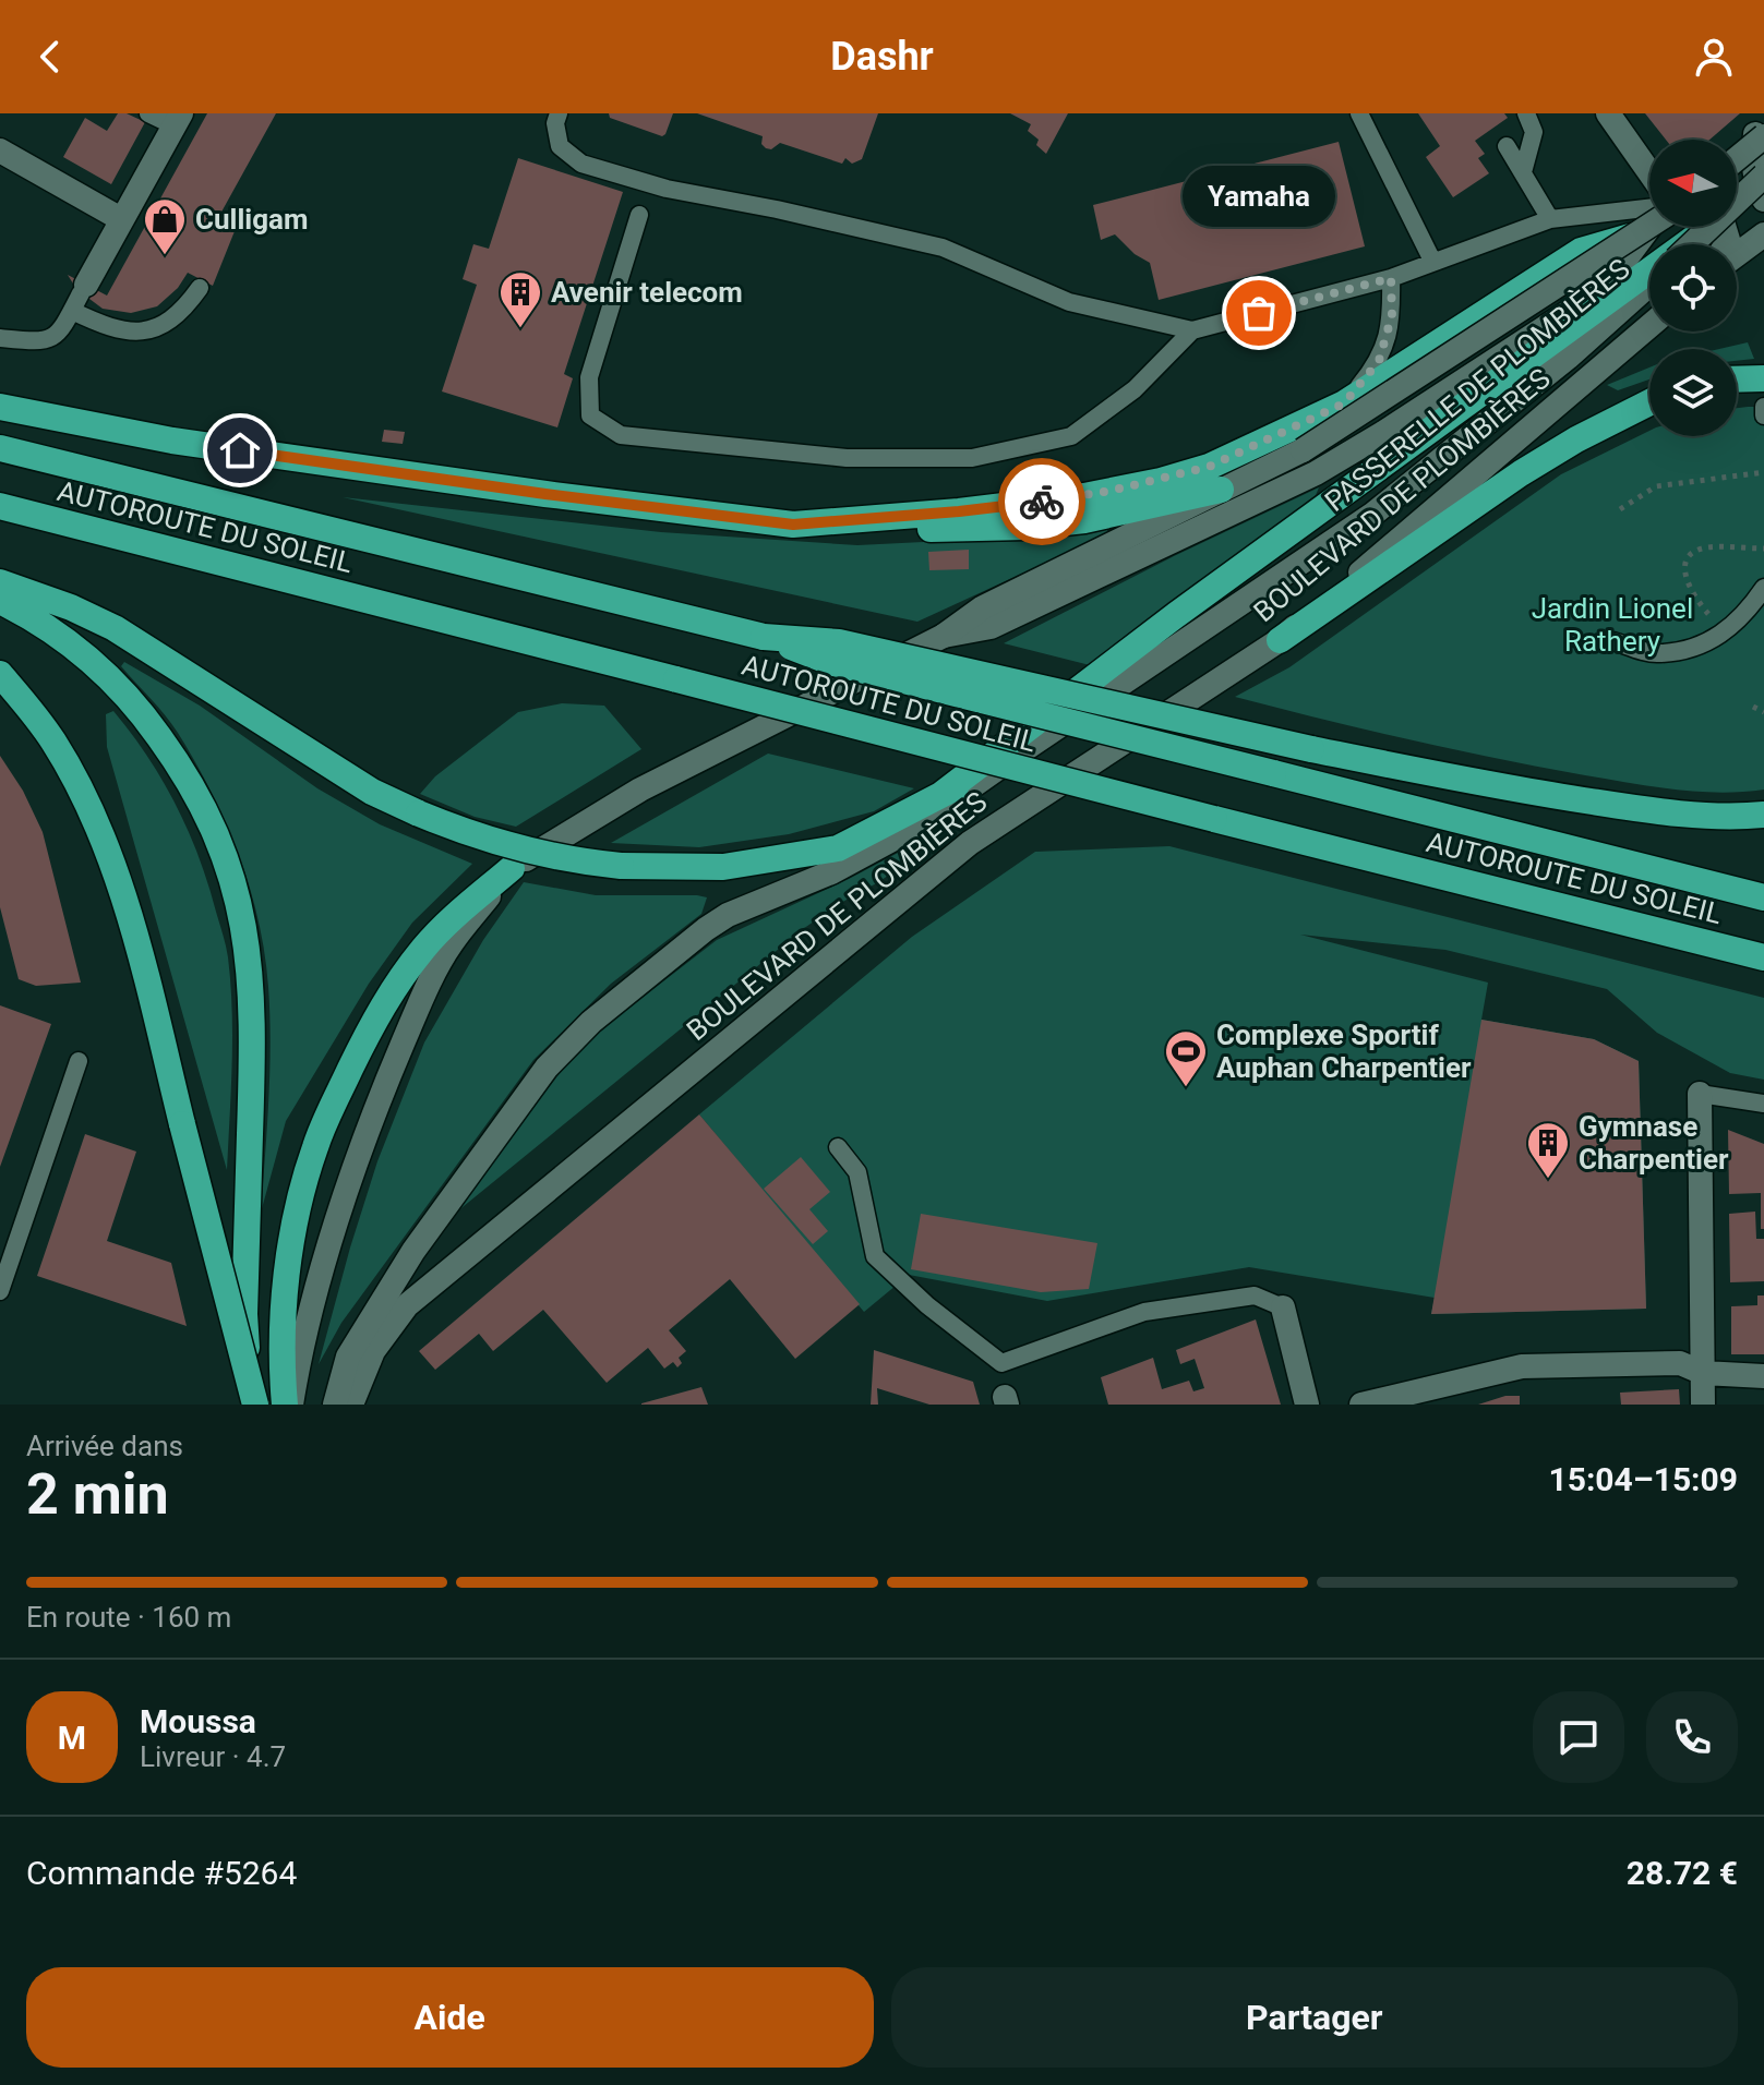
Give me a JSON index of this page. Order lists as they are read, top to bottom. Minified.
{"streets":{"highway":["AUTOROUTE DU SOLEIL"],"street":["PASSERELLE DE PLOMBIÈRES","BOULEVARD DE PLOMBIÈRES"]},"crossings":[["PASSERELLE DE PLOMBIÈRES","BOULEVARD DE PLOMBIÈRES"]],"parks":["Jardin Lionel Rathery"],"places":{"shop":["Culligam"],"other":["Yamaha"],"building":["Avenir telecom","Gymnase Charpentier"],"sports":["Complexe Sportif Auphan Charpentier"]},"north":"left","page":{"header":"Dashr","bubble":"Yamaha","heading":["2 min","Arrivée dans","15:04–15:09"],"panel":["Moussa","Livreur · 4.7","Commande #5264","28.72 €"],"bar":"En route · 160 m","round":"M","buttons":["Aide","Partager"]}}
